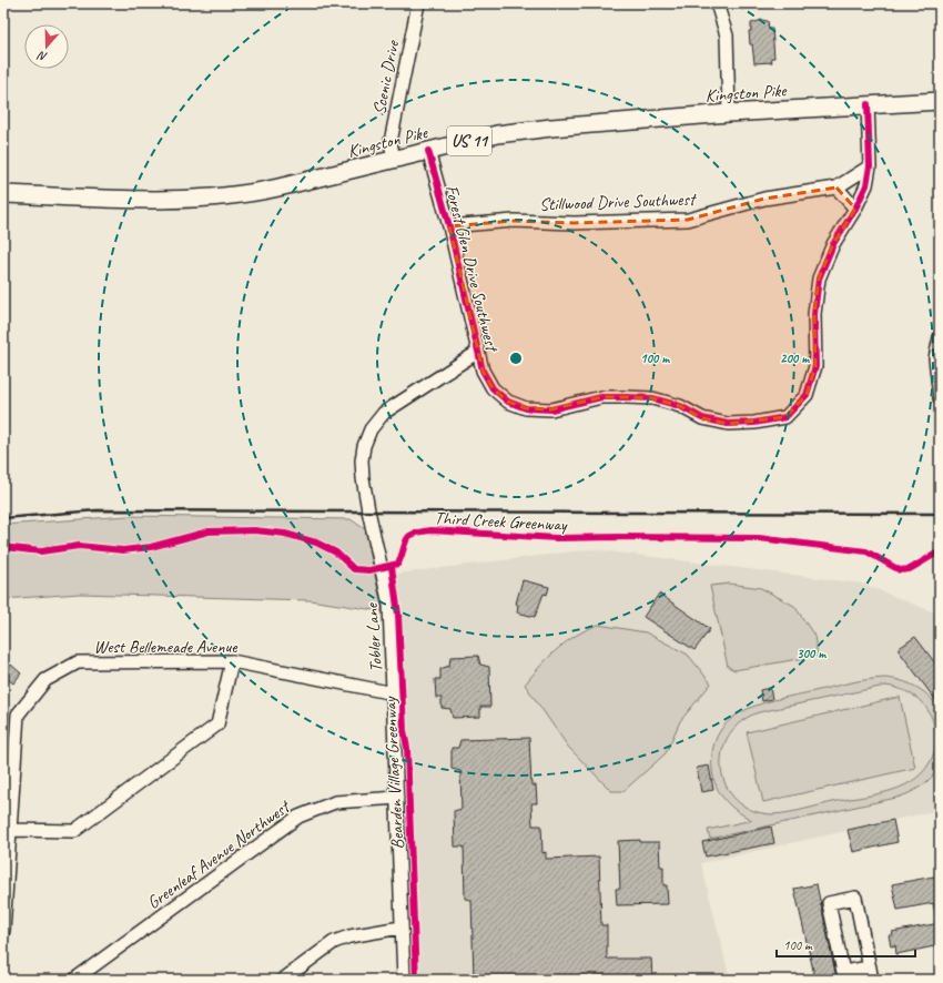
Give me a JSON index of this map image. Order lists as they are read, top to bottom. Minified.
{"streets":{"main road":["Kingston Pike","US 11"],"street":["Scenic Drive","Stillwood Drive Southwest","Forest Glen Drive Southwest","Tobler Lane","West Bellemeade Avenue","Greenleaf Avenue Northwest"],"cycle path":["Third Creek Greenway","Bearden Village Greenway"]},"crossings":[["Scenic Drive","Kingston Pike"],["Kingston Pike","Forest Glen Drive Southwest"],["Stillwood Drive Southwest","Forest Glen Drive Southwest"],["Forest Glen Drive Southwest","Tobler Lane"],["Tobler Lane","West Bellemeade Avenue"],["Tobler Lane","Greenleaf Avenue Northwest"]],"scale_bar":"100 m","north":"bottom","rings":["100 m","200 m","300 m"]}
